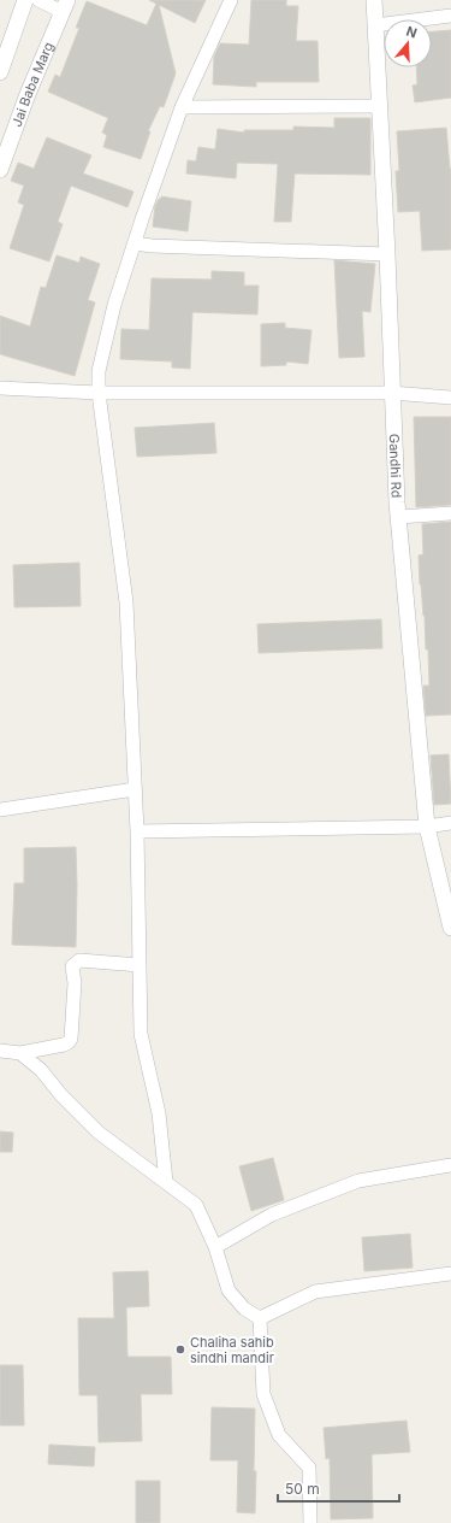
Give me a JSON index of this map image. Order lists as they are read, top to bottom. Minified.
{"streets":{"street":["Jai Baba Marg","Gandhi Rd"]},"places":["Chaliha sahib sindhi mandir"],"scale_bar":"50 m","north":"top"}
